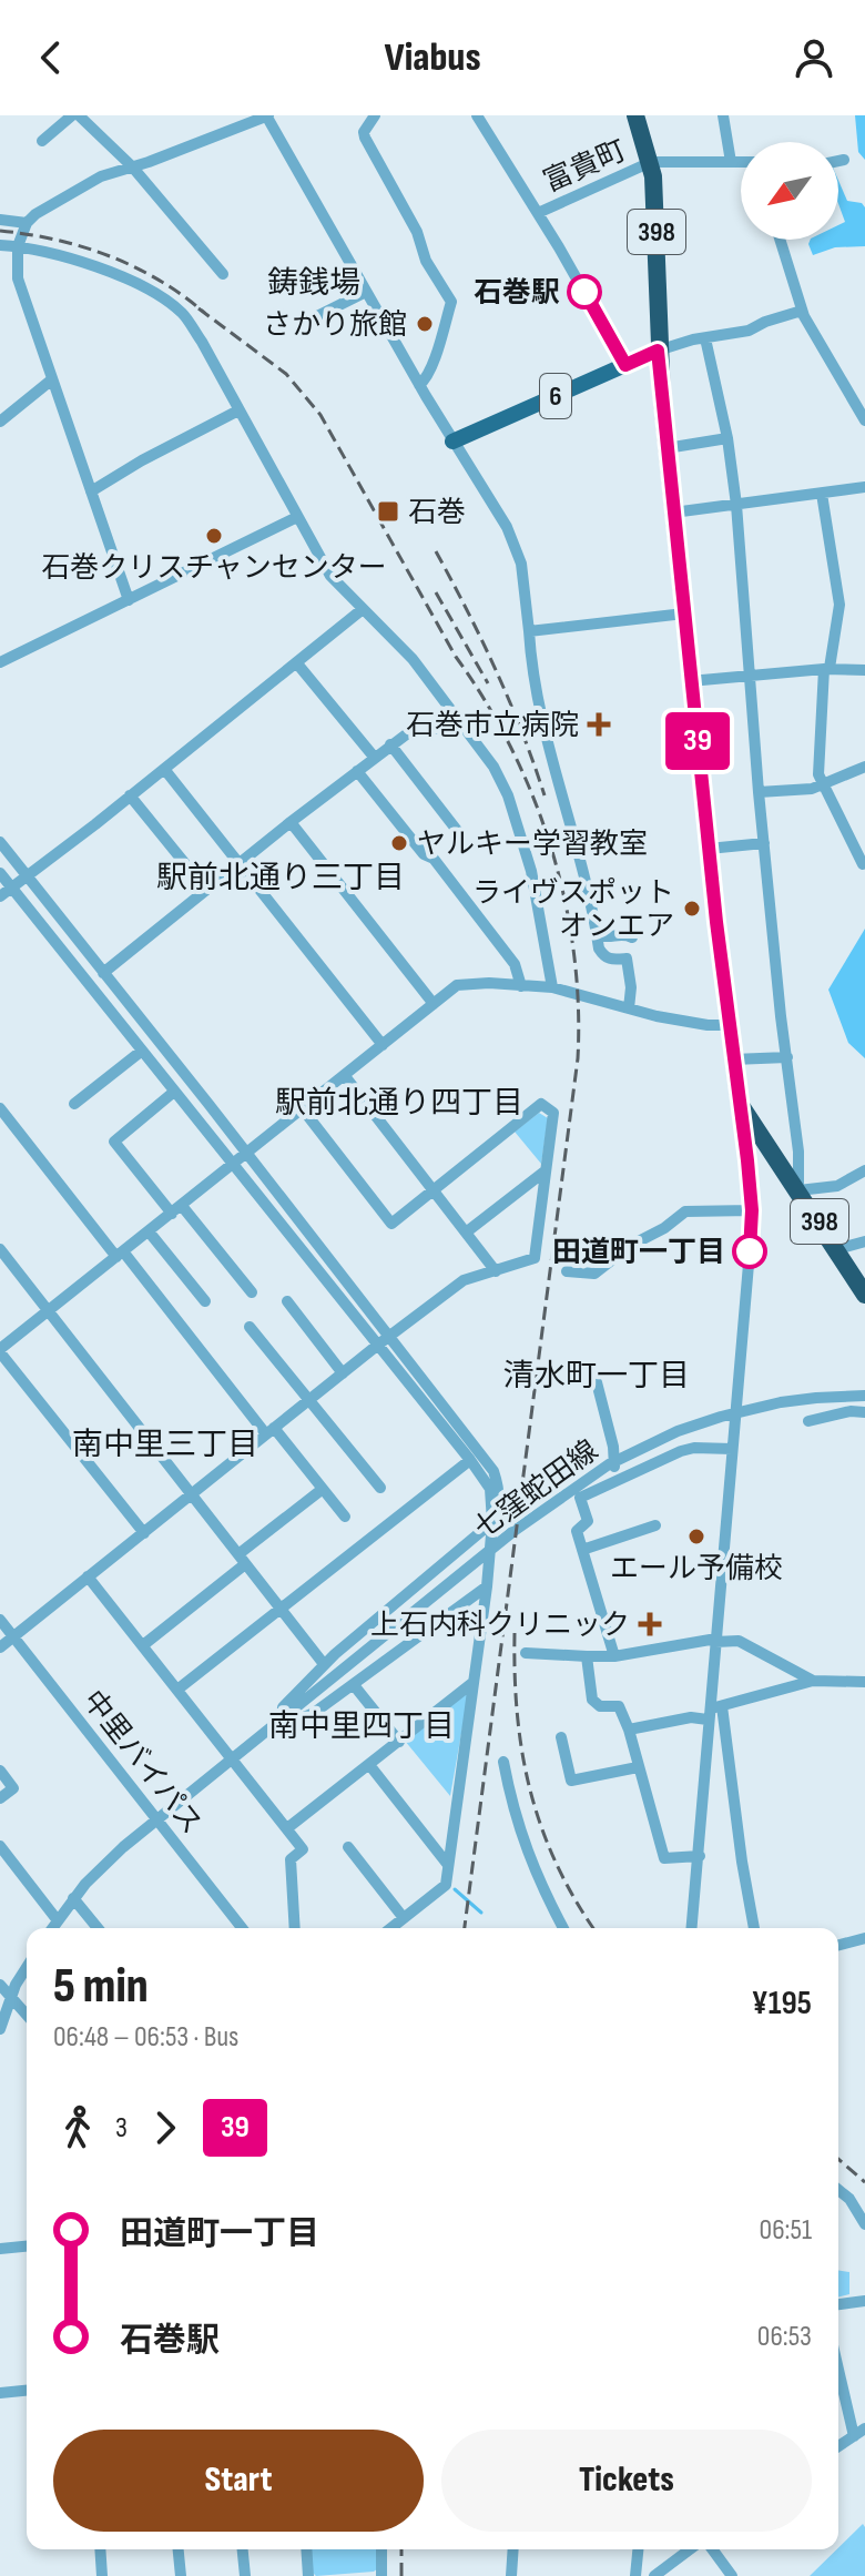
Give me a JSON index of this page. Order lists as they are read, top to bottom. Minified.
{"streets":{"highway":["398"],"main road":["6"],"street":["富貴町","七窪蛇田線","中里バイパス"]},"crossings":[["富貴町","398"],["398","6"],["七窪蛇田線","中里バイパス"]],"districts":["鋳銭場","駅前北通り三丁目","駅前北通り四丁目","清水町一丁目","南中里三丁目","南中里四丁目"],"places":{"other":["石巻駅","さかり旅館","石巻クリスチャンセンター","ヤルキー学習教室","ライヴスポット オンエア","田道町一丁目","エール予備校"],"transit":["石巻"],"health":["石巻市立病院","上石内科クリニック"]},"lines":["bus line 39"],"north":"bottom left","page":{"header":"Viabus","on_map":"39","heading":["5 min","06:48 – 06:53 · Bus","¥195"],"legs":["3","39"],"list":[{"name":"田道町一丁目","value":"06:51"},{"name":"石巻駅","value":"06:53"}],"buttons":["Start","Tickets"]}}
